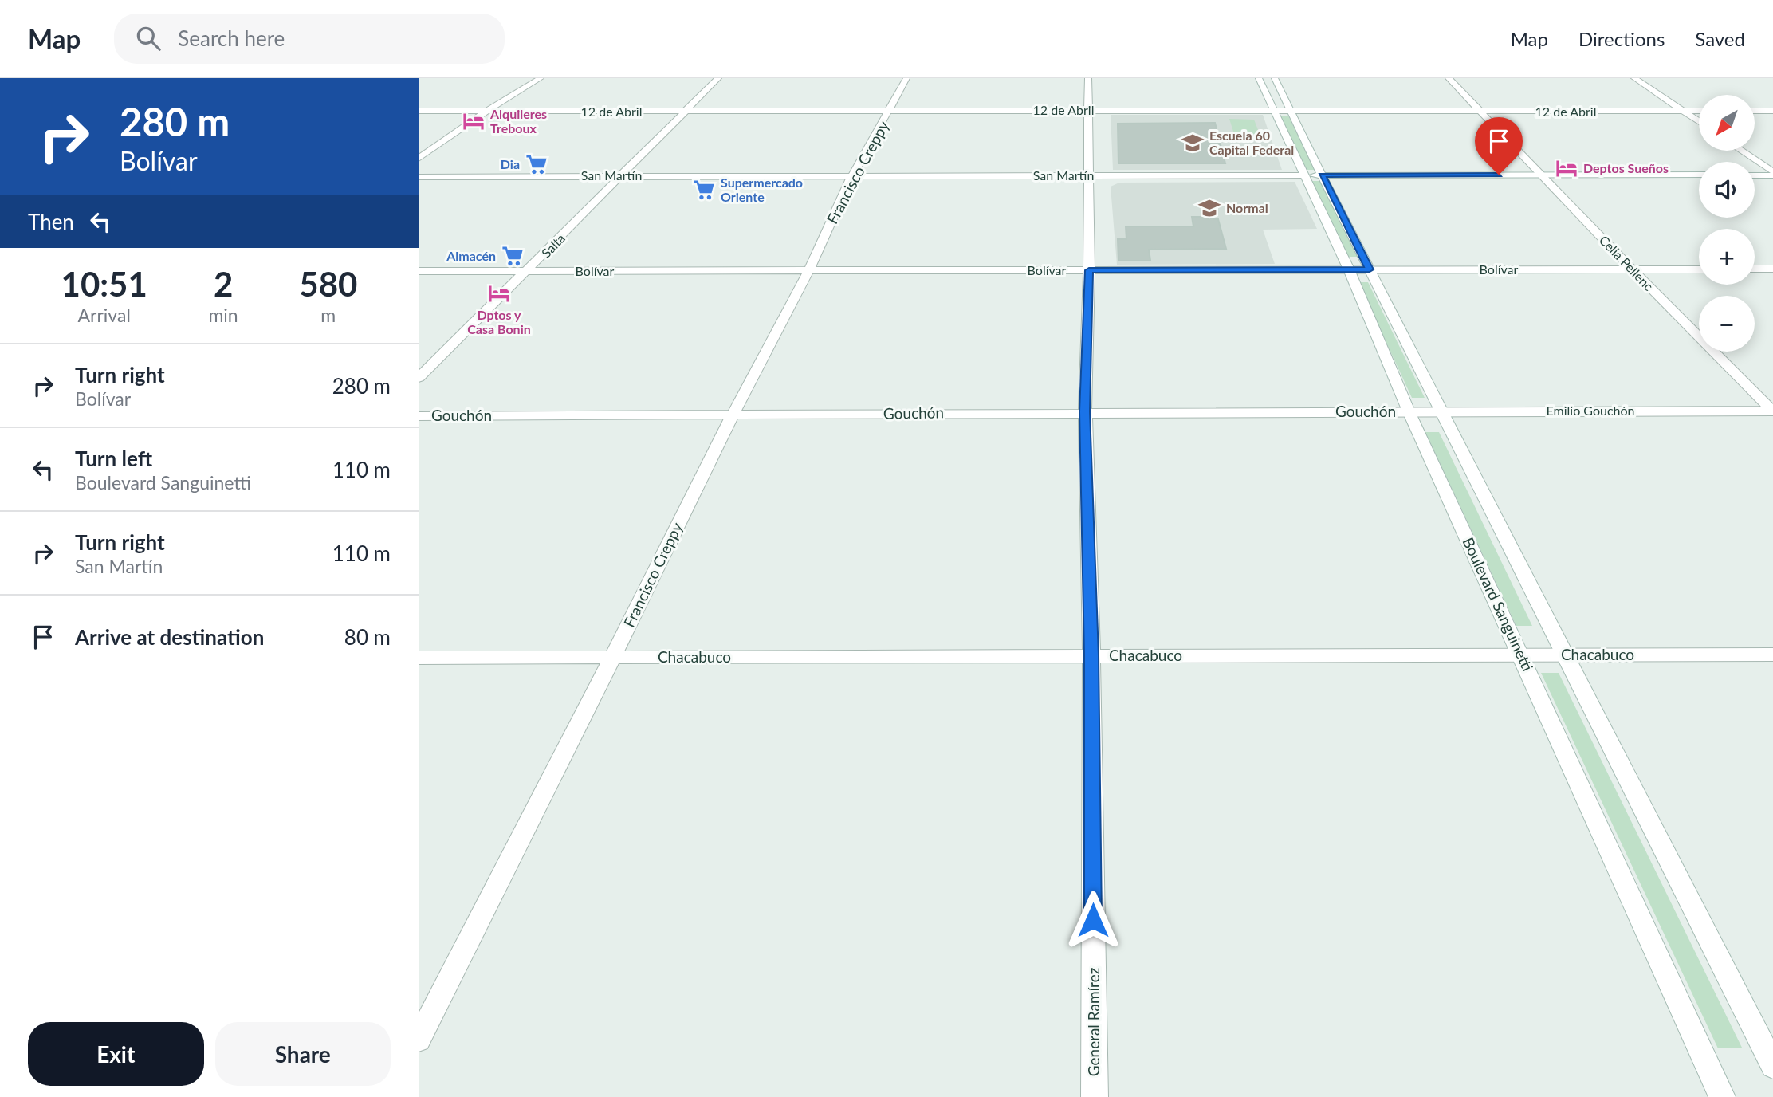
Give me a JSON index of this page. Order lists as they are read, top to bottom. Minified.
{"streets":{"street":["12 de Abril","Francisco Creppy","San Martín","Salta","Celia Pellenc","Bolívar","Emilio Gouchón","Gouchón","Boulevard Sanguinetti","Chacabuco","General Ramírez"]},"crossings":[["12 de Abril","Francisco Creppy"],["12 de Abril","Salta"],["12 de Abril","Celia Pellenc"],["12 de Abril","Boulevard Sanguinetti"],["12 de Abril","General Ramírez"],["Francisco Creppy","San Martín"],["Francisco Creppy","Bolívar"],["Francisco Creppy","Gouchón"],["Francisco Creppy","Chacabuco"],["San Martín","Salta"],["San Martín","Celia Pellenc"],["San Martín","Boulevard Sanguinetti"],["San Martín","General Ramírez"],["Salta","Bolívar"],["Celia Pellenc","Bolívar"],["Celia Pellenc","Emilio Gouchón"],["Bolívar","Boulevard Sanguinetti"],["Bolívar","General Ramírez"],["Emilio Gouchón","Gouchón"],["Emilio Gouchón","Boulevard Sanguinetti"],["Gouchón","Boulevard Sanguinetti"],["Gouchón","General Ramírez"],["Boulevard Sanguinetti","Chacabuco"],["Chacabuco","General Ramírez"]],"places":{"hotel":["Alquileres Treboux","Deptos Sueños","Dptos y Casa Bonin"],"school or university":["Escuela 60 Capital Federal","Normal"],"supermarket":["Dia","Supermercado Oriente","Almacén"]},"north":"bottom left","page":{"header":"Map","search":"Search here","nav":["Map","Directions","Saved"],"turn":["280 m","Bolívar"],"map_buttons":["+","−"],"then":"Then","eta":["10:51","Arrival","2","min","580","m"],"list":[{"name":"Turn right","note":"Bolívar","value":"280 m"},{"name":"Turn left","note":"Boulevard Sanguinetti","value":"110 m"},{"name":"Turn right","note":"San Martín","value":"110 m"},{"name":"Arrive at destination","value":"80 m"}],"buttons":["Exit","Share"]}}
